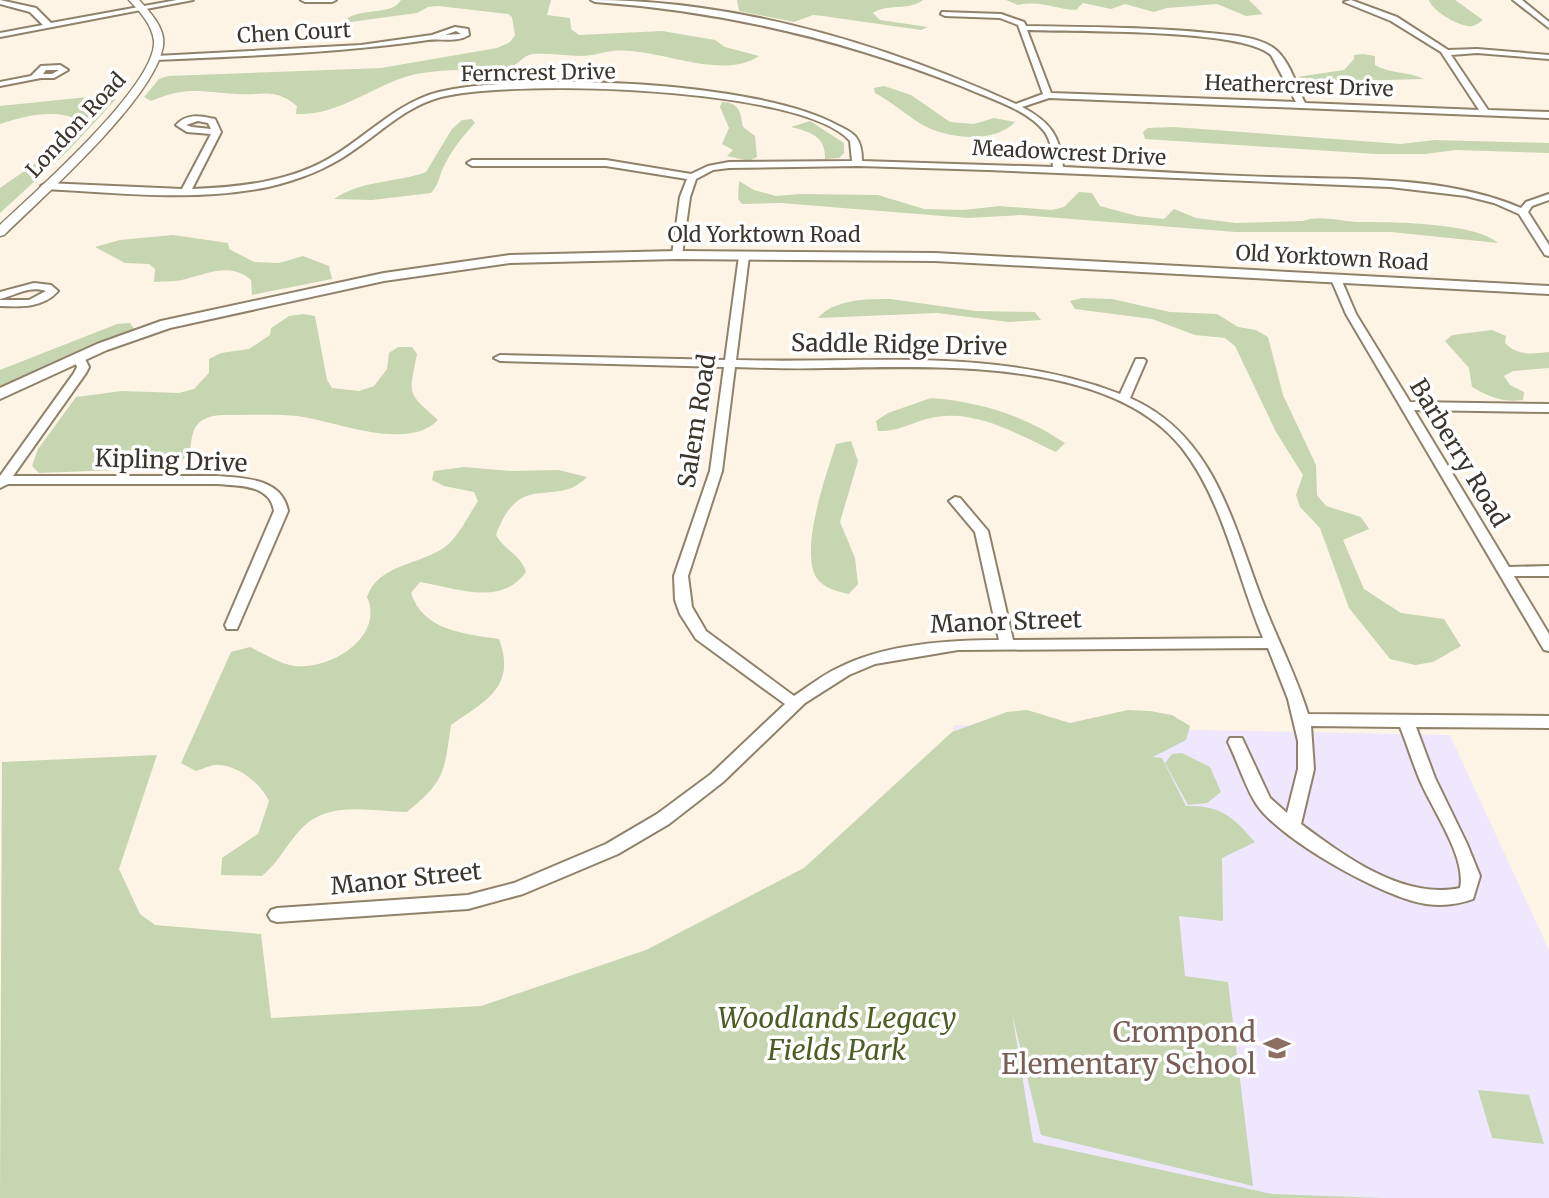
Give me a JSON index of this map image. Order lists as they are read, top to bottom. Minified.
{"streets":{"main road":["Old Yorktown Road"],"street":["Chen Court","Ferncrest Drive","Heathercrest Drive","London Road","Meadowcrest Drive","Saddle Ridge Drive","Salem Road","Barberry Road","Kipling Drive","Manor Street"]},"crossings":[["Chen Court","London Road"],["Ferncrest Drive","London Road"],["Ferncrest Drive","Meadowcrest Drive"],["Old Yorktown Road","Salem Road"],["Old Yorktown Road","Barberry Road"],["Saddle Ridge Drive","Salem Road"],["Saddle Ridge Drive","Manor Street"],["Salem Road","Manor Street"]],"parks":["Woodlands Legacy Fields Park"],"places":{"school or university":["Crompond Elementary School"]}}
